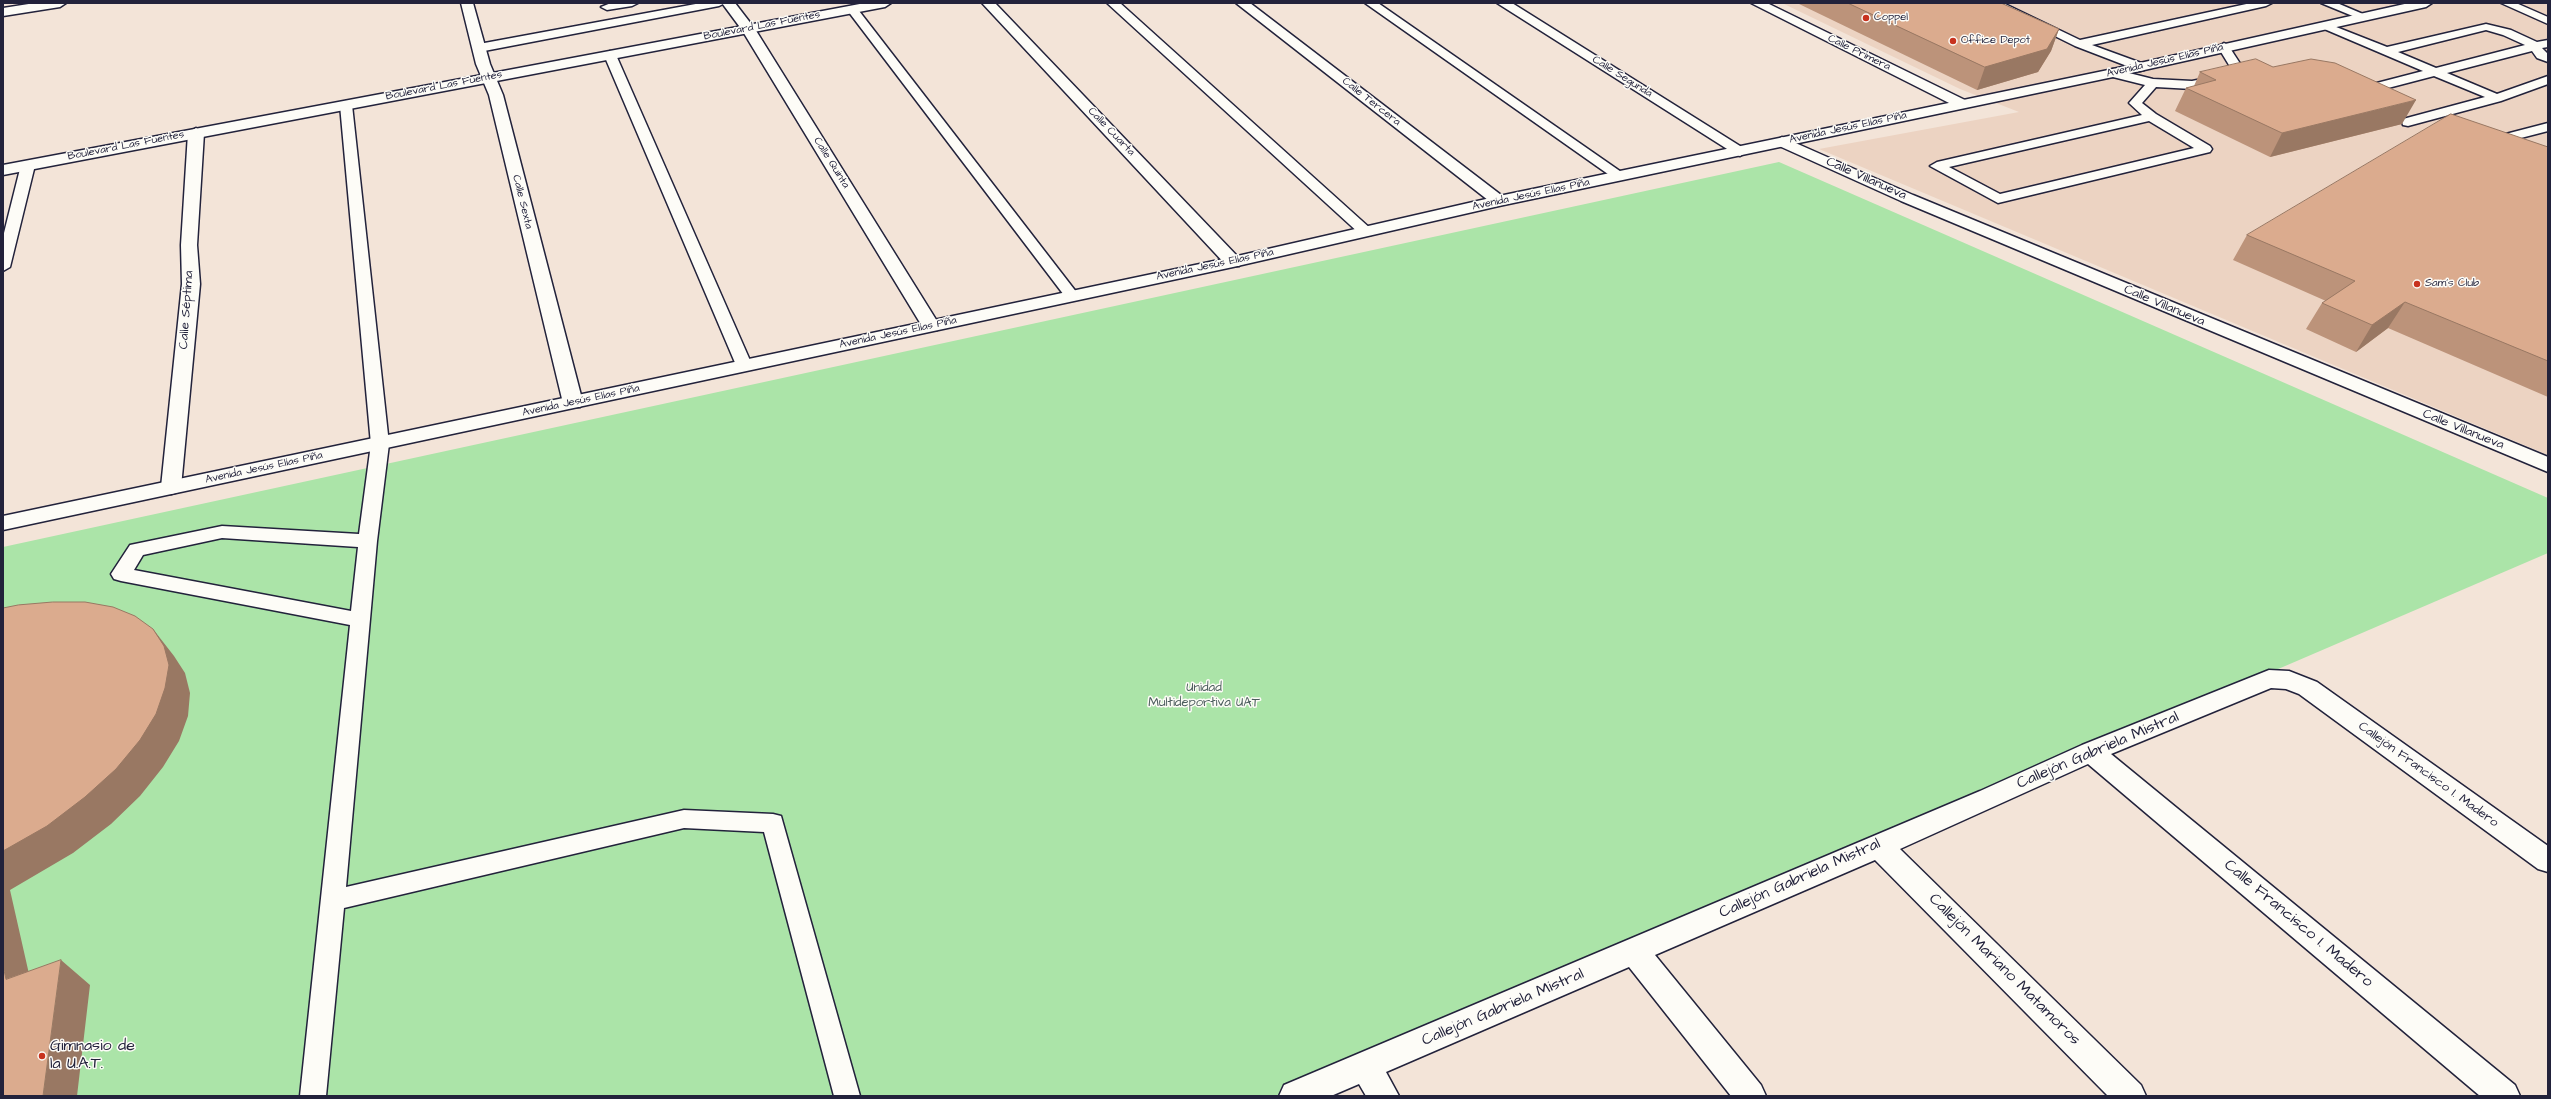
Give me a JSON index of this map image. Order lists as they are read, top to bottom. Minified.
{"streets":{"street":["Boulevard Las Fuentes","Calle Primera","Avenida Jesús Elías Piña","Calle Segunda","Calle Tercera","Calle Cuarta","Calle Quinta","Calle Villanueva","Calle Sexta","Calle Séptima","Callejón Gabriela Mistral","Callejón Francisco I. Madero","Calle Francisco I. Madero","Callejón Mariano Matamoros"]},"crossings":[["Boulevard Las Fuentes","Calle Quinta"],["Boulevard Las Fuentes","Calle Sexta"],["Boulevard Las Fuentes","Calle Séptima"],["Calle Primera","Avenida Jesús Elías Piña"],["Avenida Jesús Elías Piña","Calle Segunda"],["Avenida Jesús Elías Piña","Calle Tercera"],["Avenida Jesús Elías Piña","Calle Cuarta"],["Avenida Jesús Elías Piña","Calle Quinta"],["Avenida Jesús Elías Piña","Calle Villanueva"],["Avenida Jesús Elías Piña","Calle Sexta"],["Avenida Jesús Elías Piña","Calle Séptima"],["Callejón Gabriela Mistral","Callejón Francisco I. Madero"],["Callejón Gabriela Mistral","Calle Francisco I. Madero"],["Callejón Gabriela Mistral","Callejón Mariano Matamoros"]],"parks":["Unidad Multideportiva UAT"],"places":["Coppel","Office Depot","Sam's Club","Gimnasio de la U.A.T."]}
